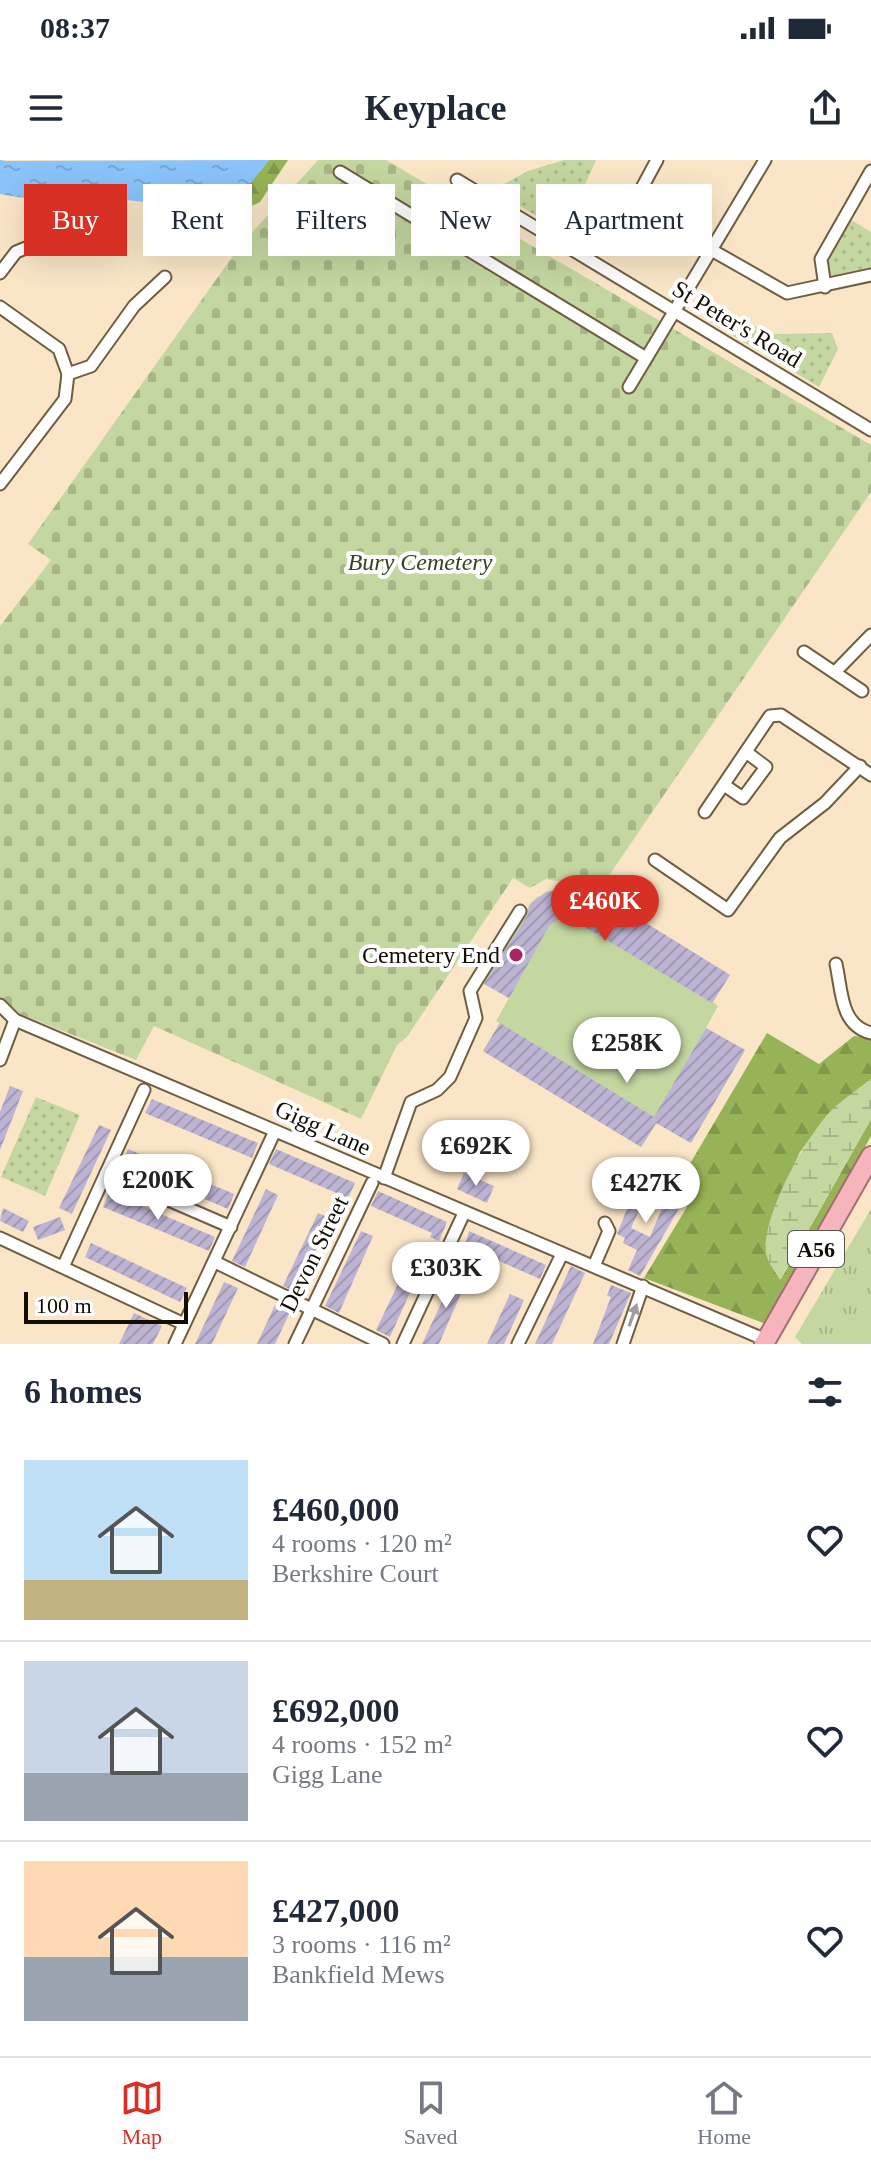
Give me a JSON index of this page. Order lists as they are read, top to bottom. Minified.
{"streets":{"highway":["A56"],"street":["St Peter's Road","Gigg Lane","Devon Street"]},"crossings":[["Gigg Lane","A56"],["Gigg Lane","Devon Street"]],"parks":["Bury Cemetery"],"places":["Cemetery End"],"scale_bar":"100 m","page":{"status":"08:37","header":"Keyplace","chip":["Buy","Rent","Filters","New","Apartment"],"price":["£460K","£258K","£692K","£200K","£427K","£303K"],"scale":"100 m","heading":"6 homes","list":[{"name":"£460,000","note":"4 rooms · 120 m² · Berkshire Court"},{"name":"£692,000","note":"4 rooms · 152 m² · Gigg Lane"},{"name":"£427,000","note":"3 rooms · 116 m² · Bankfield Mews"}],"tabs":["Map","Saved","Home"]}}
